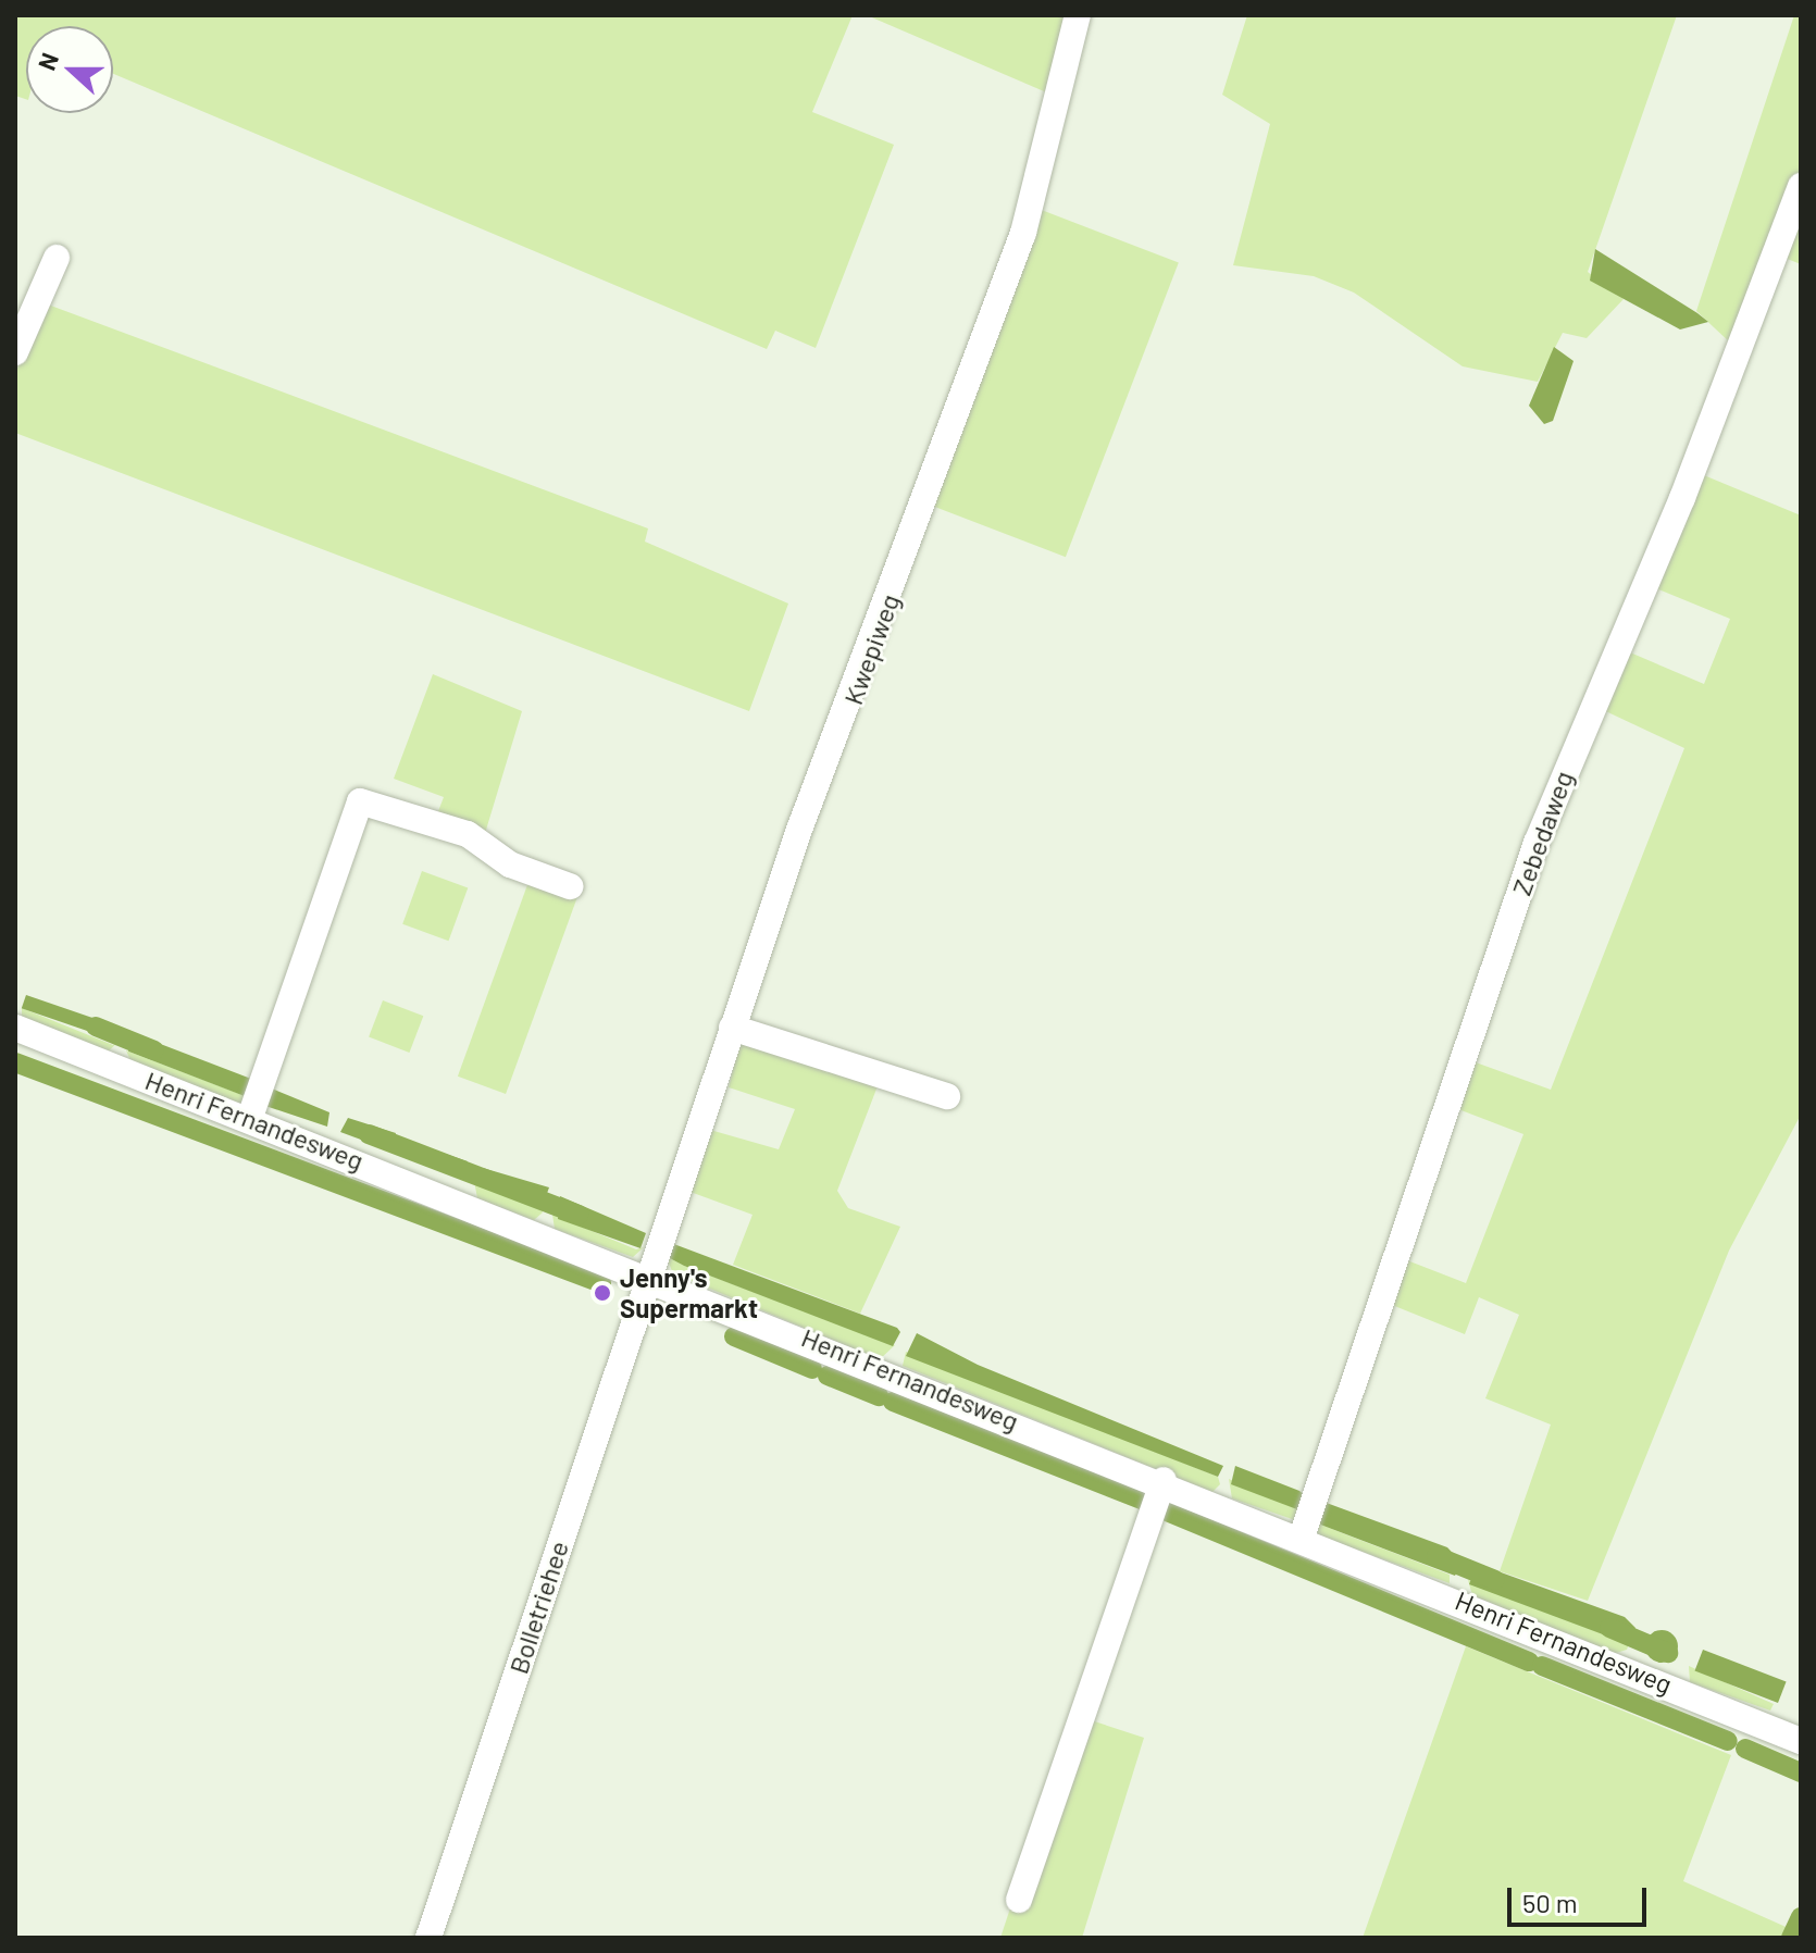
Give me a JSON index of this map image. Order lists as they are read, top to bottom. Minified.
{"streets":{"street":["Kwepiweg","Zebedaweg","Henri Fernandesweg","Bolletriehee"]},"crossings":[["Kwepiweg","Henri Fernandesweg"],["Kwepiweg","Bolletriehee"],["Zebedaweg","Henri Fernandesweg"],["Henri Fernandesweg","Bolletriehee"]],"places":["Jenny's Supermarkt"],"scale_bar":"50 m","north":"left"}
